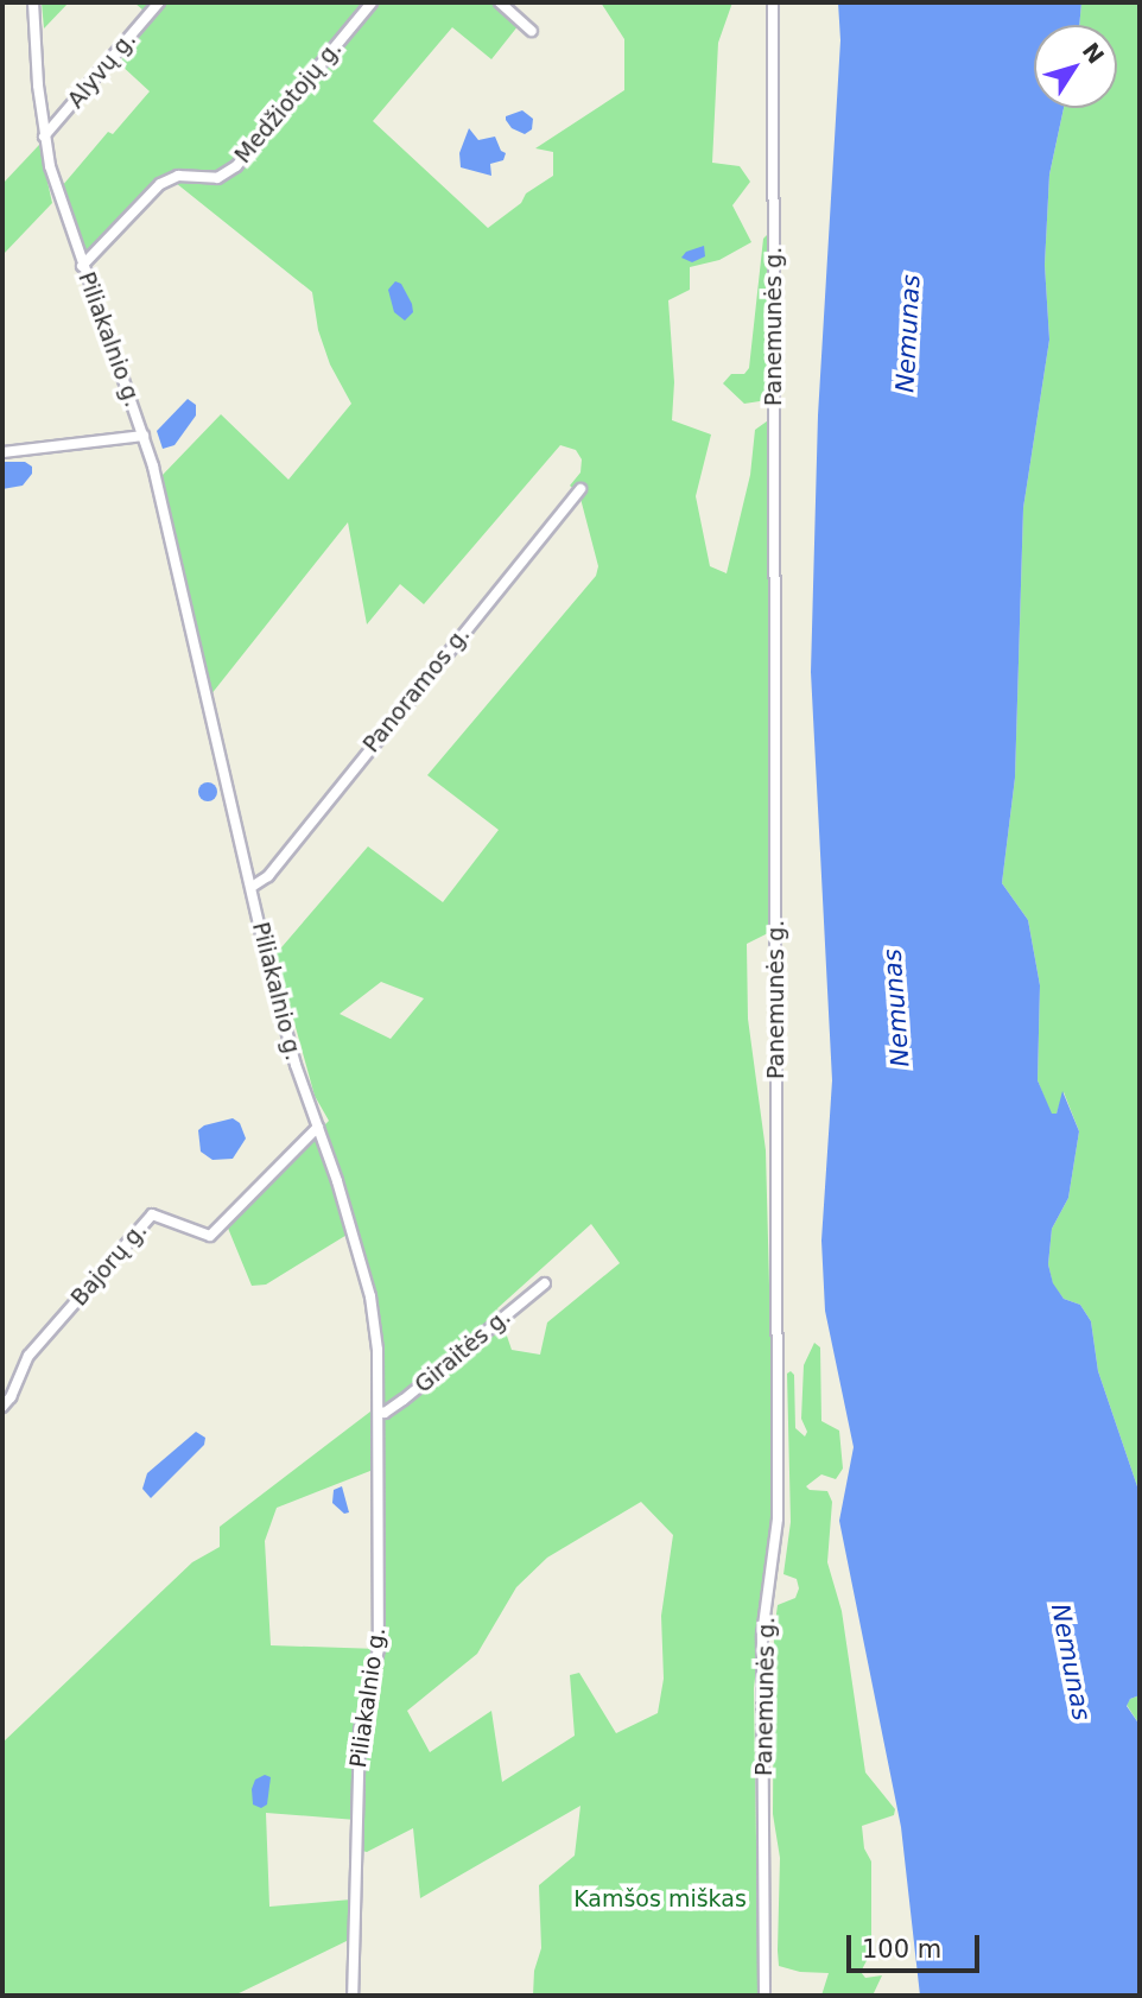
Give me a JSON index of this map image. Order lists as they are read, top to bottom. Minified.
{"streets":{"street":["Alyvų g.","Medžiotojų g.","Panemunės g.","Piliakalnio g.","Panoramos g.","Bajorų g.","Giraitės g."]},"crossings":[["Alyvų g.","Piliakalnio g."],["Medžiotojų g.","Piliakalnio g."],["Piliakalnio g.","Panoramos g."],["Piliakalnio g.","Bajorų g."],["Piliakalnio g.","Giraitės g."]],"water":["Nemunas"],"parks":["Kamšos miškas"],"scale_bar":"100 m","north":"top right"}
